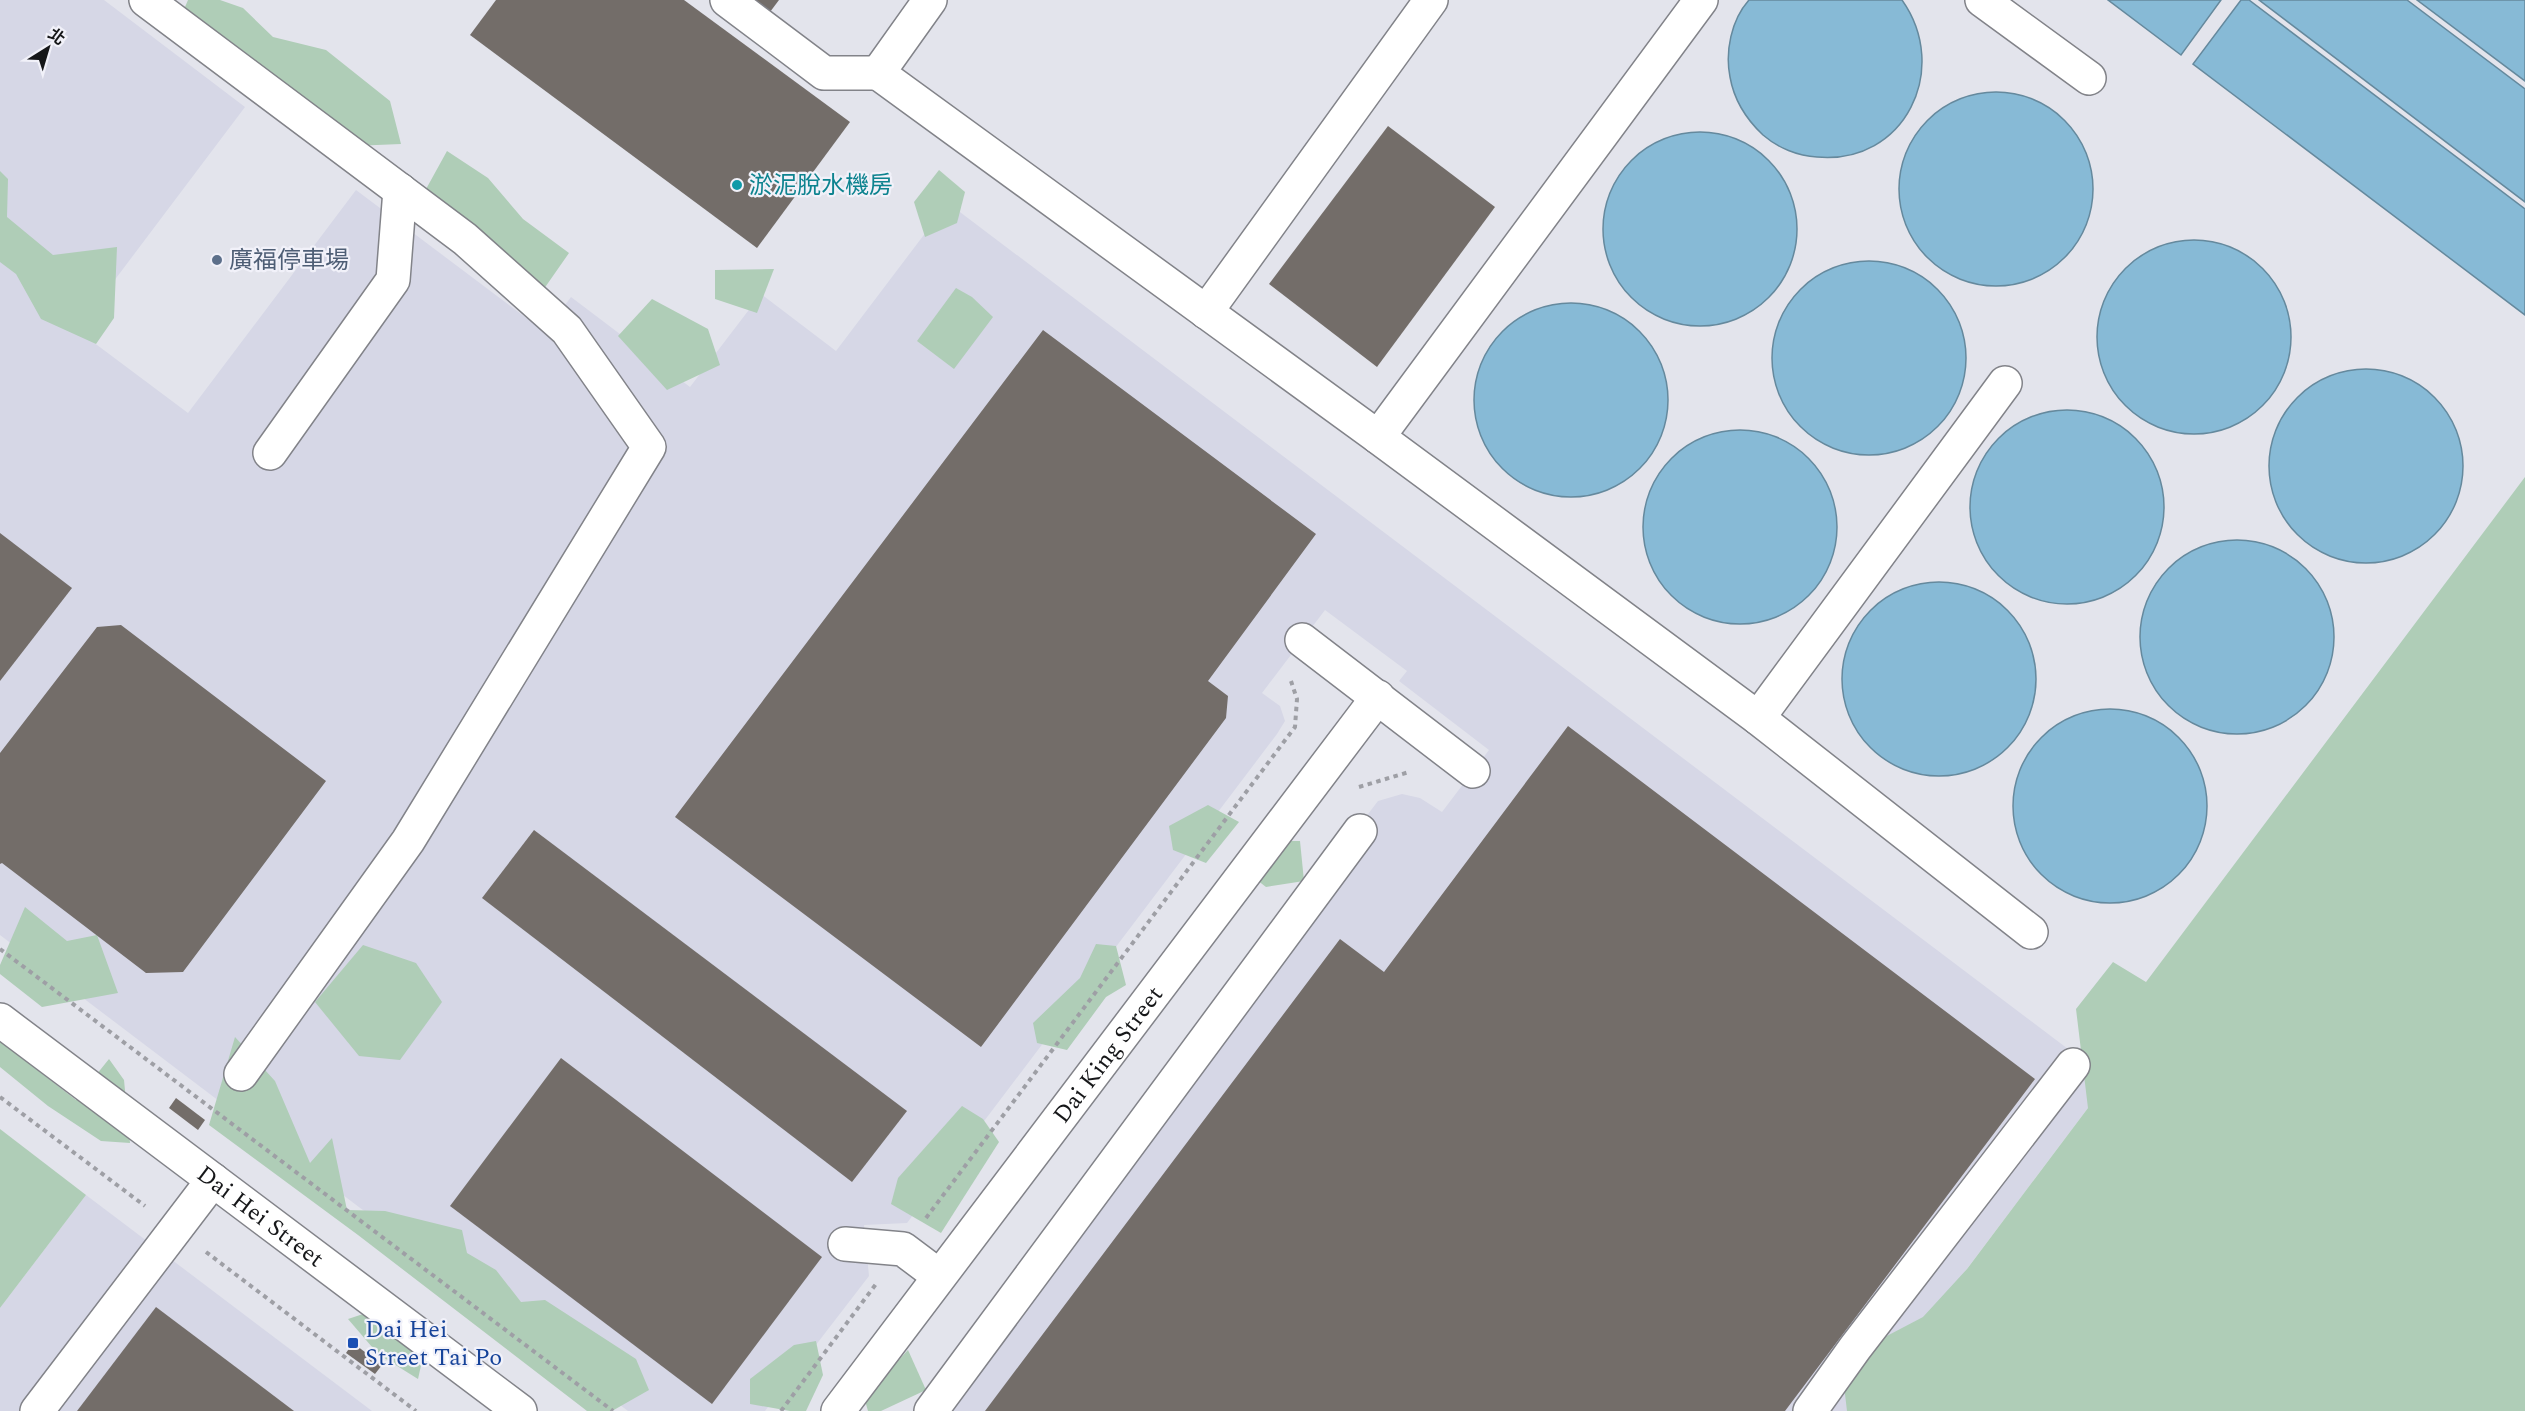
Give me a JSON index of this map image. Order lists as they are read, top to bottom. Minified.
{"streets":{"street":["Dai King Street","Dai Hei Street"]},"places":{"other":["淤泥脫水機房","廣福停車場"],"transit":["Dai Hei Street Tai Po"]},"north":"top right"}
